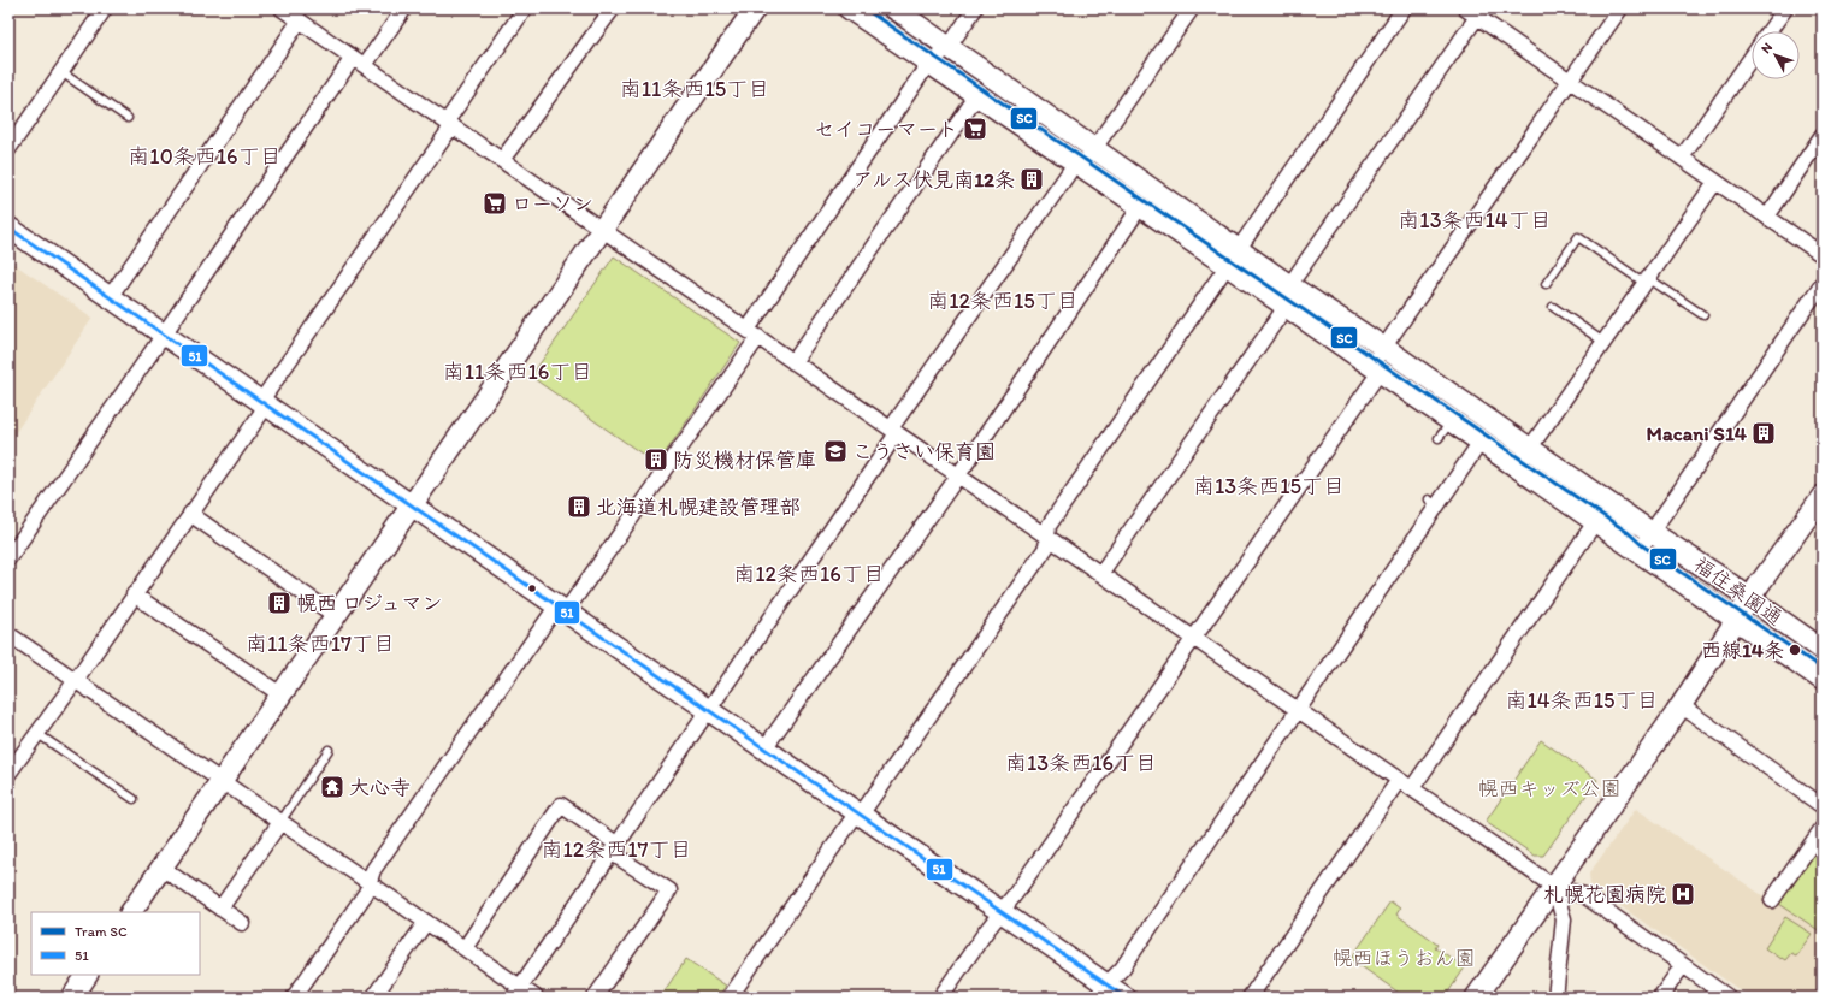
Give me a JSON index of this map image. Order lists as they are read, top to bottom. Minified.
{"streets":{"street":["福住桑園通"]},"districts":["南11条西15丁目","南10条西16丁目","南13条西14丁目","南12条西15丁目","南11条西16丁目","南13条西15丁目","南12条西16丁目","南11条西17丁目","南14条西15丁目","南13条西16丁目","南12条西17丁目"],"parks":["幌西キッズ公園","幌西ほうおん園"],"places":{"supermarket":["セイコーマート","ローソン"],"building":["アルス伏見南12条","Macani S14","防災機材保管庫","北海道札幌建設管理部","幌西 ロジュマン"],"school or university":["こうさい保育園"],"other":["西線14条"],"temple":["大心寺"],"hospital":["札幌花園病院"]},"lines":["tram line SC","transit line 51"],"legend":["Tram SC","51"],"north":"top left"}
